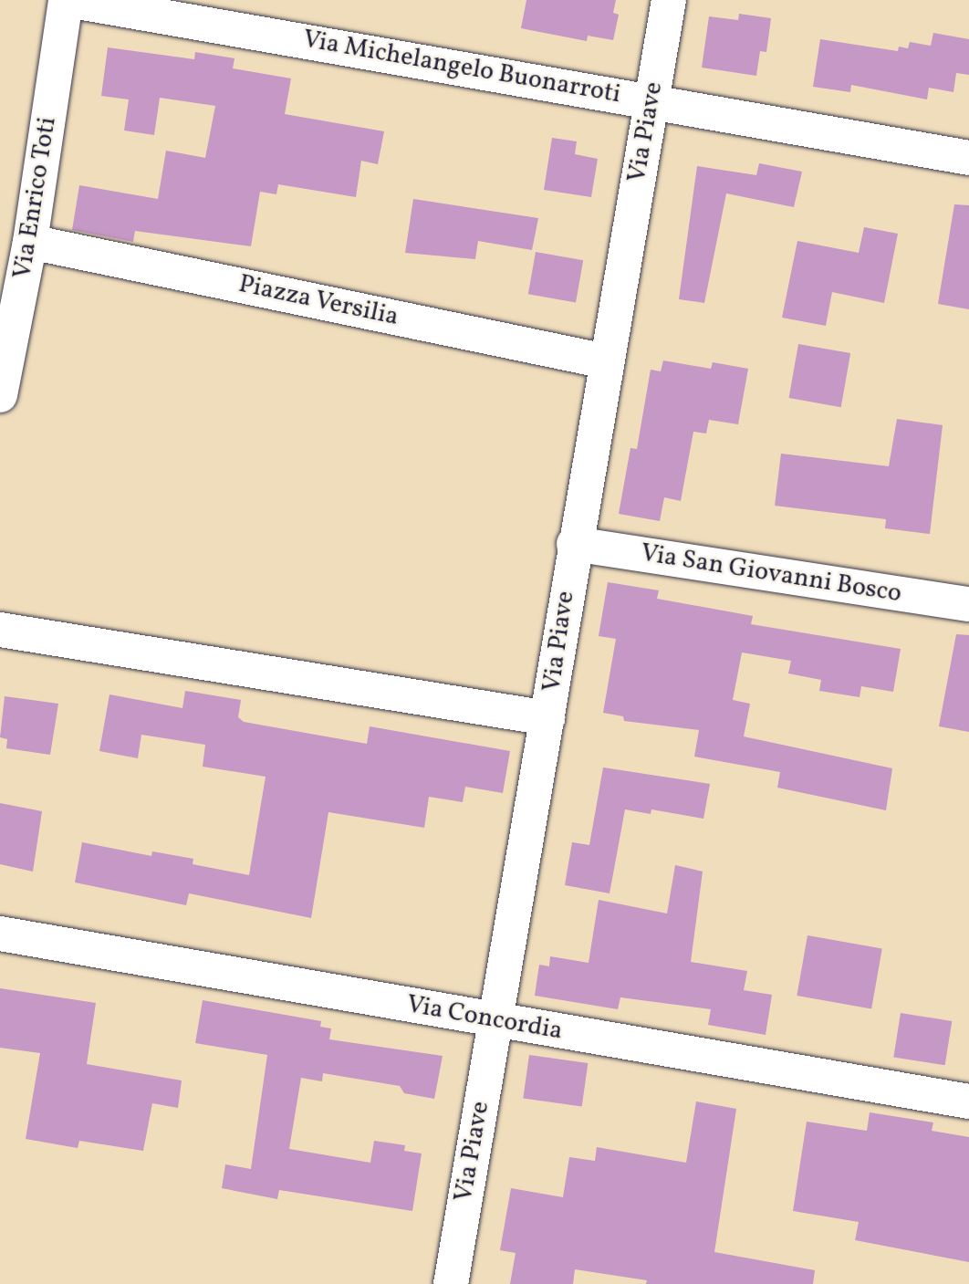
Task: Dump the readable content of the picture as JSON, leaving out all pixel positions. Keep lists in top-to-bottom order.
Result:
{
  "streets": {
    "street": [
      "Via Michelangelo Buonarroti",
      "Via Piave",
      "Via Enrico Toti",
      "Piazza Versilia",
      "Via San Giovanni Bosco",
      "Via Concordia"
    ]
  },
  "crossings": [
    ["Via Michelangelo Buonarroti", "Via Piave"],
    ["Via Michelangelo Buonarroti", "Via Enrico Toti"],
    ["Via Piave", "Piazza Versilia"],
    ["Via Piave", "Via San Giovanni Bosco"],
    ["Via Piave", "Via Concordia"],
    ["Via Enrico Toti", "Piazza Versilia"]
  ]
}
